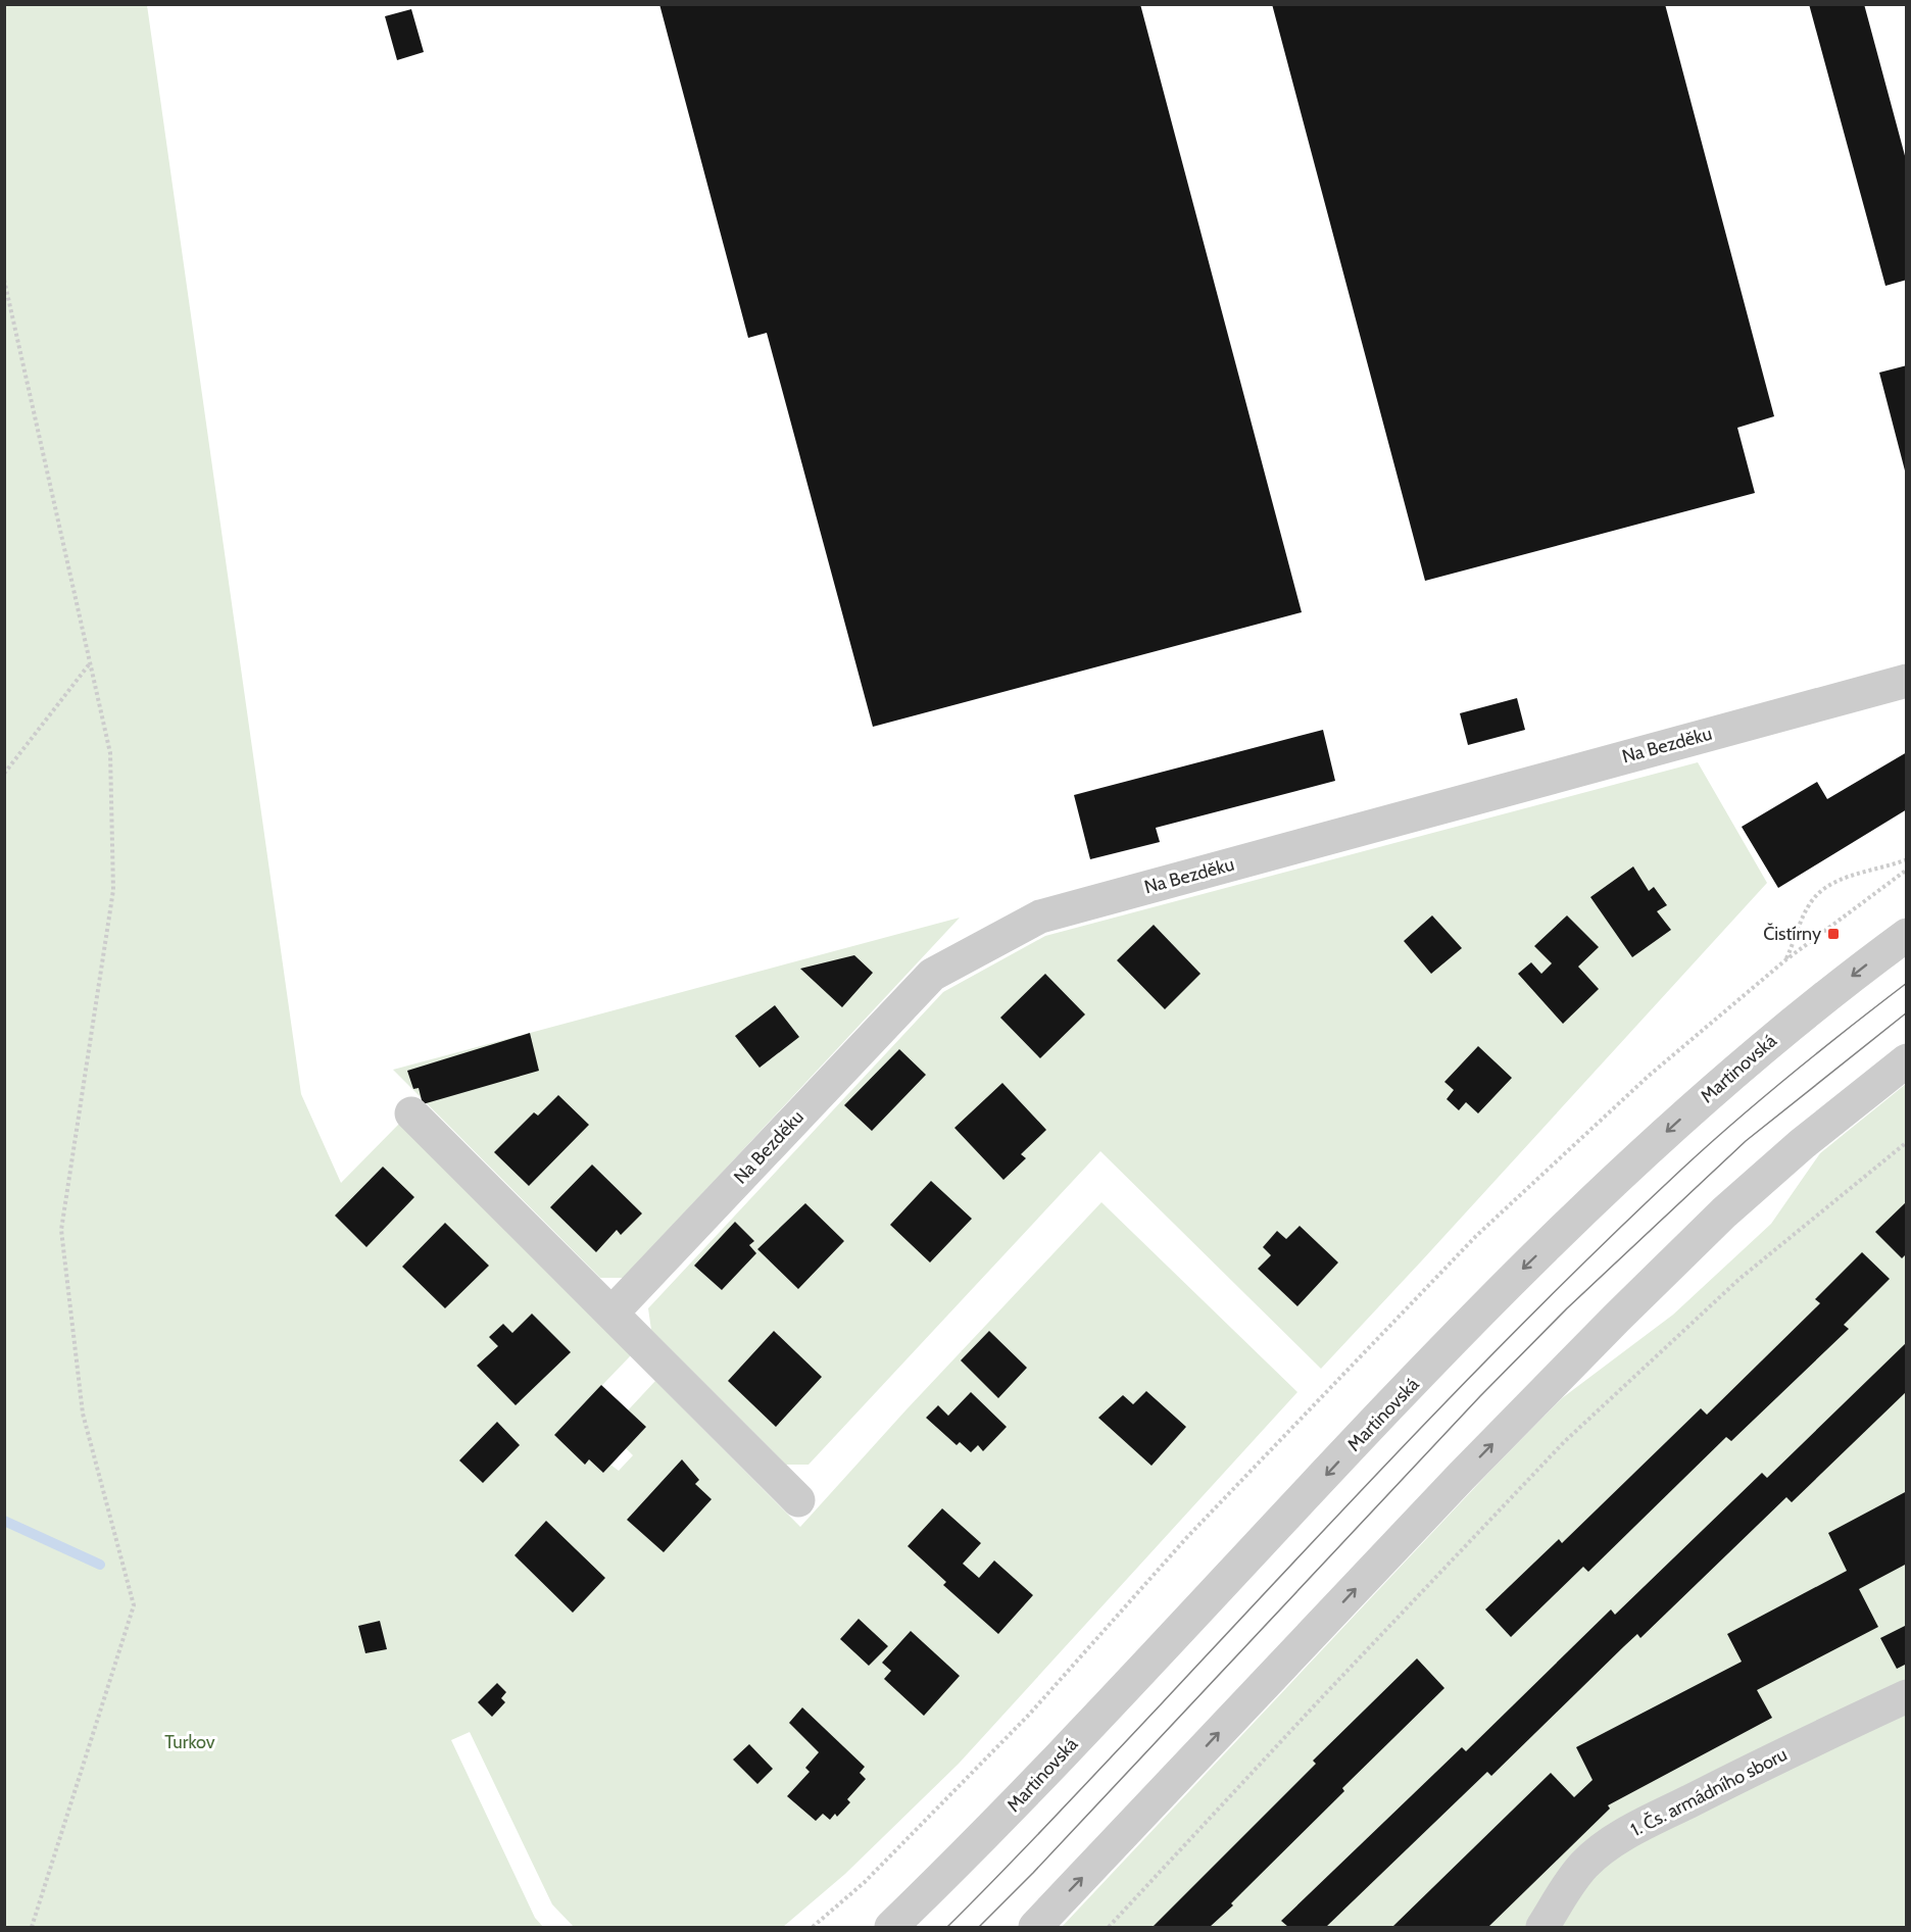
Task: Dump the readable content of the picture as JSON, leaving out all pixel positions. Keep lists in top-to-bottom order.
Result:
{
  "streets": {
    "street": ["Na Bezděku", "Martinovská", "1. Čs. armádního sboru"]
  },
  "parks": ["Turkov"],
  "places": {
    "transit": ["Čistírny"]
  }
}
